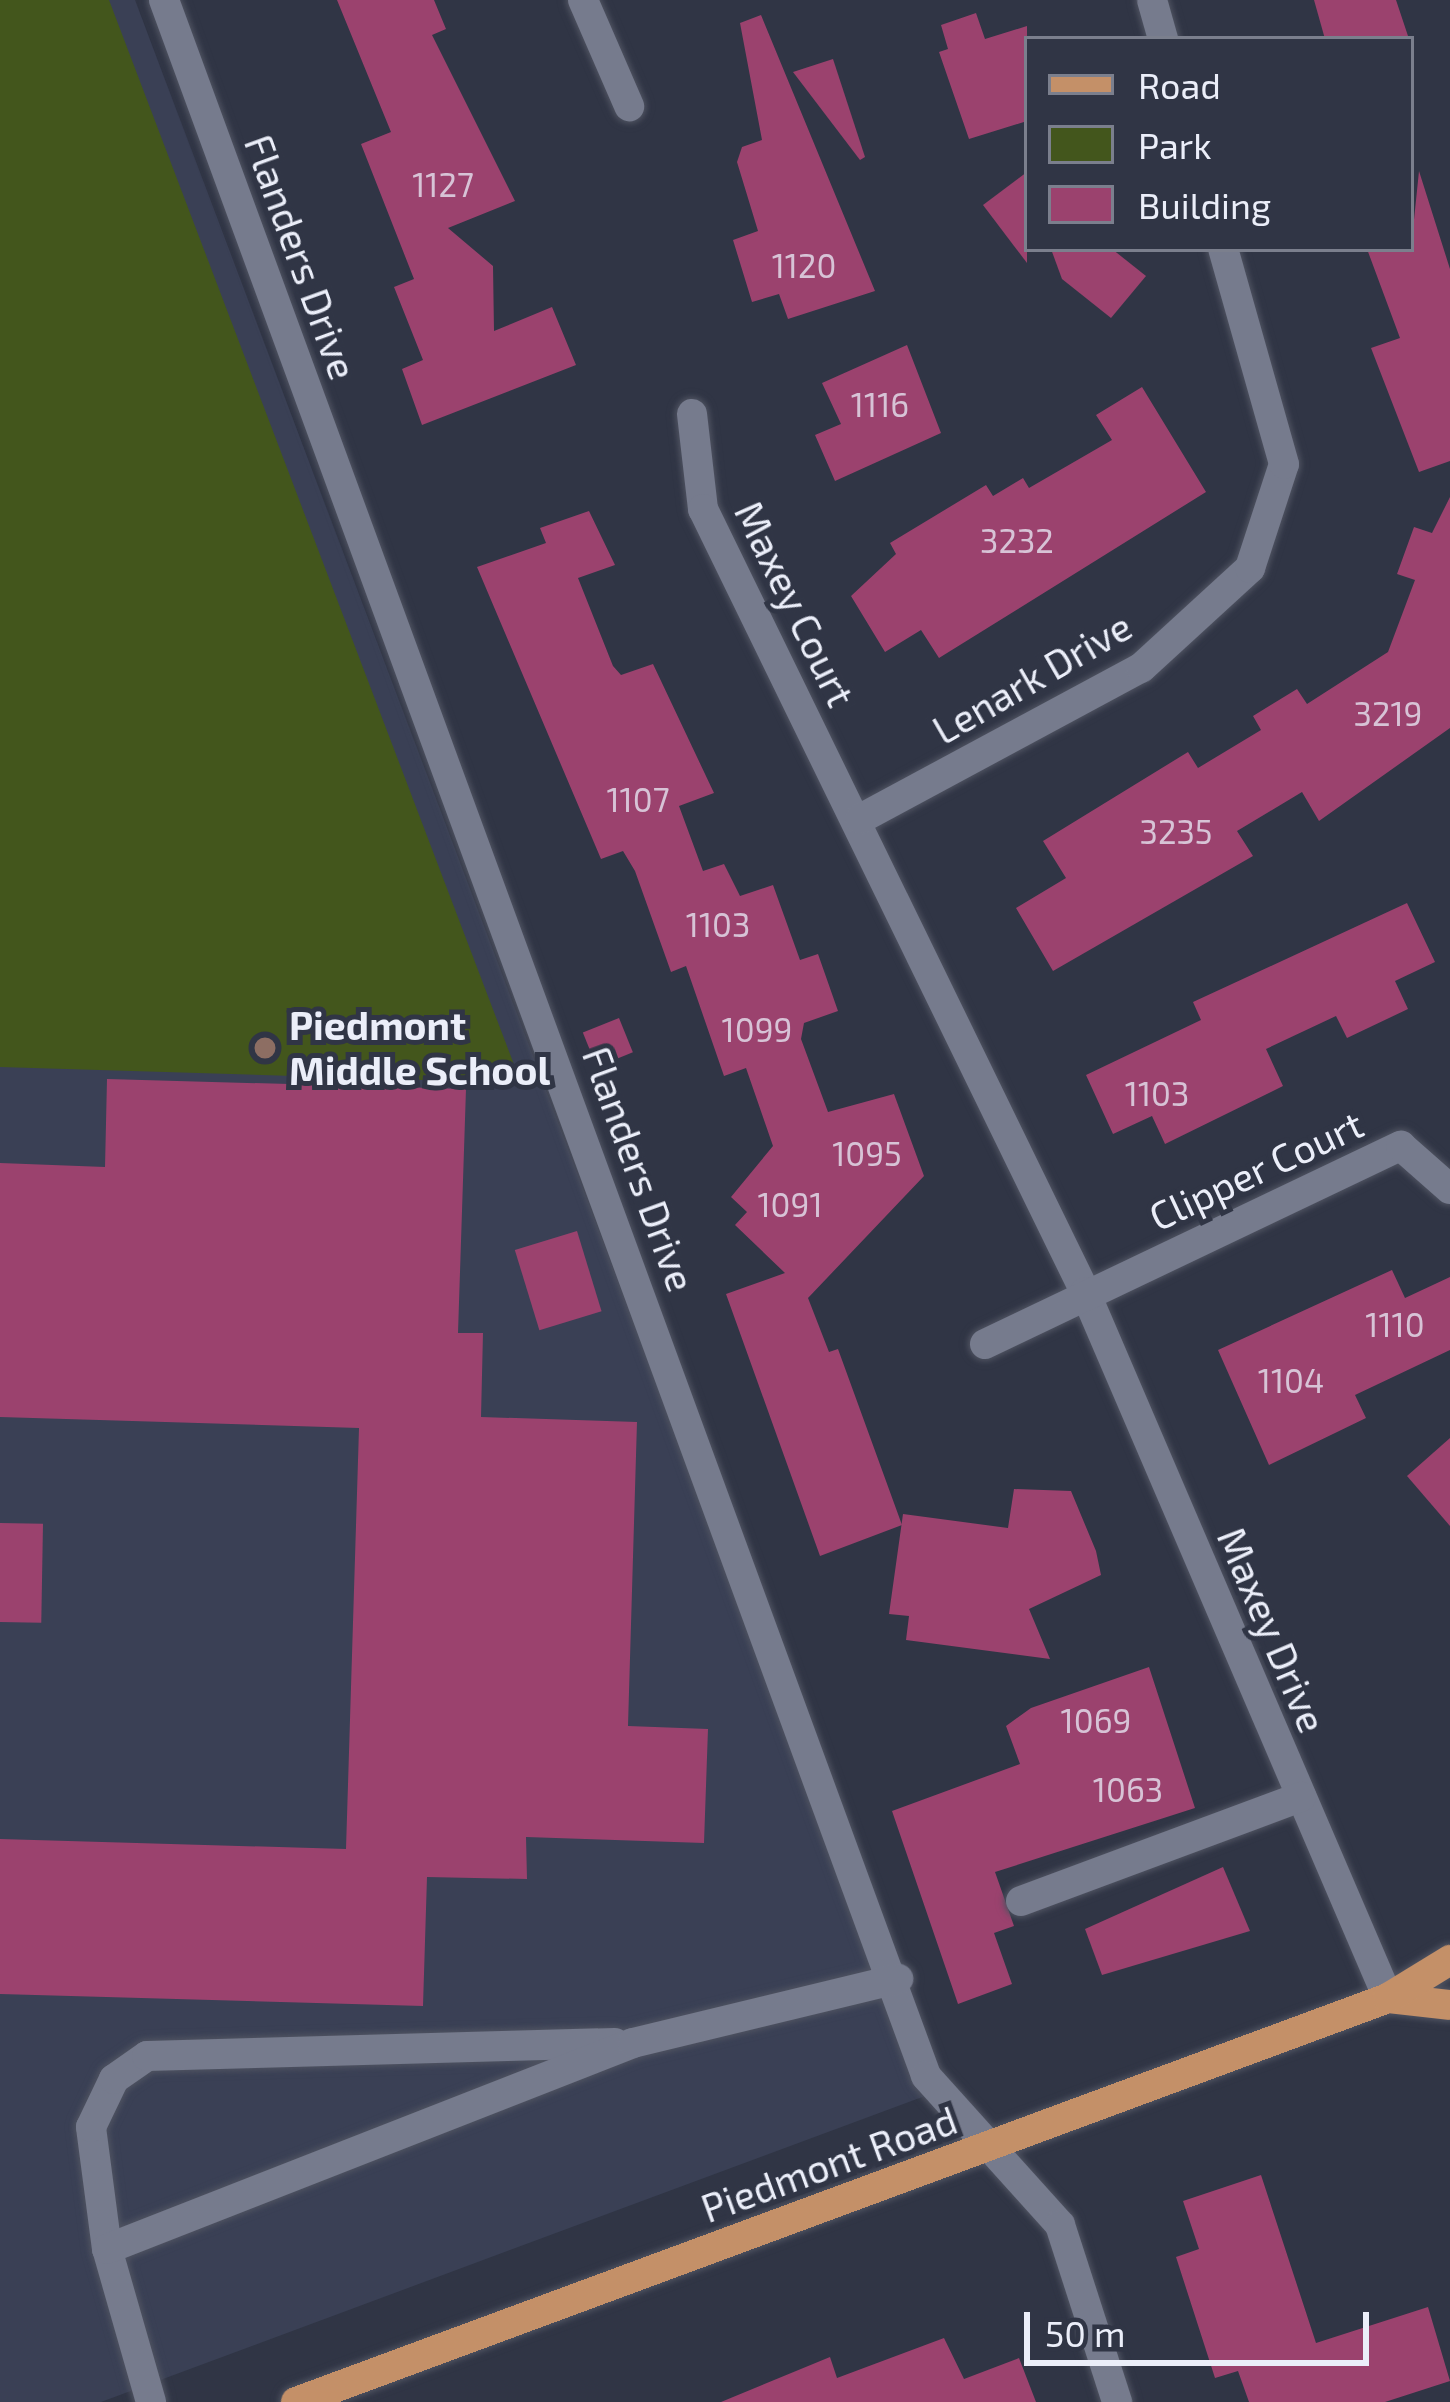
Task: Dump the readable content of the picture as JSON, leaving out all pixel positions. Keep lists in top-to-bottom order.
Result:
{
  "streets": {
    "main road": ["Piedmont Road"],
    "street": [
      "Flanders Drive",
      "Maxey Court",
      "Lenark Drive",
      "Clipper Court",
      "Maxey Drive"
    ]
  },
  "crossings": [
    ["Flanders Drive", "Piedmont Road"],
    ["Maxey Court", "Lenark Drive"],
    ["Maxey Court", "Maxey Drive"],
    ["Lenark Drive", "Maxey Drive"],
    ["Clipper Court", "Maxey Drive"],
    ["Maxey Drive", "Piedmont Road"]
  ],
  "places": ["Piedmont Middle School"],
  "house_numbers": [
    "1127",
    "1120",
    "1116",
    "3232",
    "3219",
    "1107",
    "3235",
    "1103",
    "1099",
    "1103",
    "1095",
    "1091",
    "1110",
    "1104",
    "1069",
    "1063"
  ],
  "legend": ["Road", "Park", "Building"],
  "scale_bar": "50 m"
}
